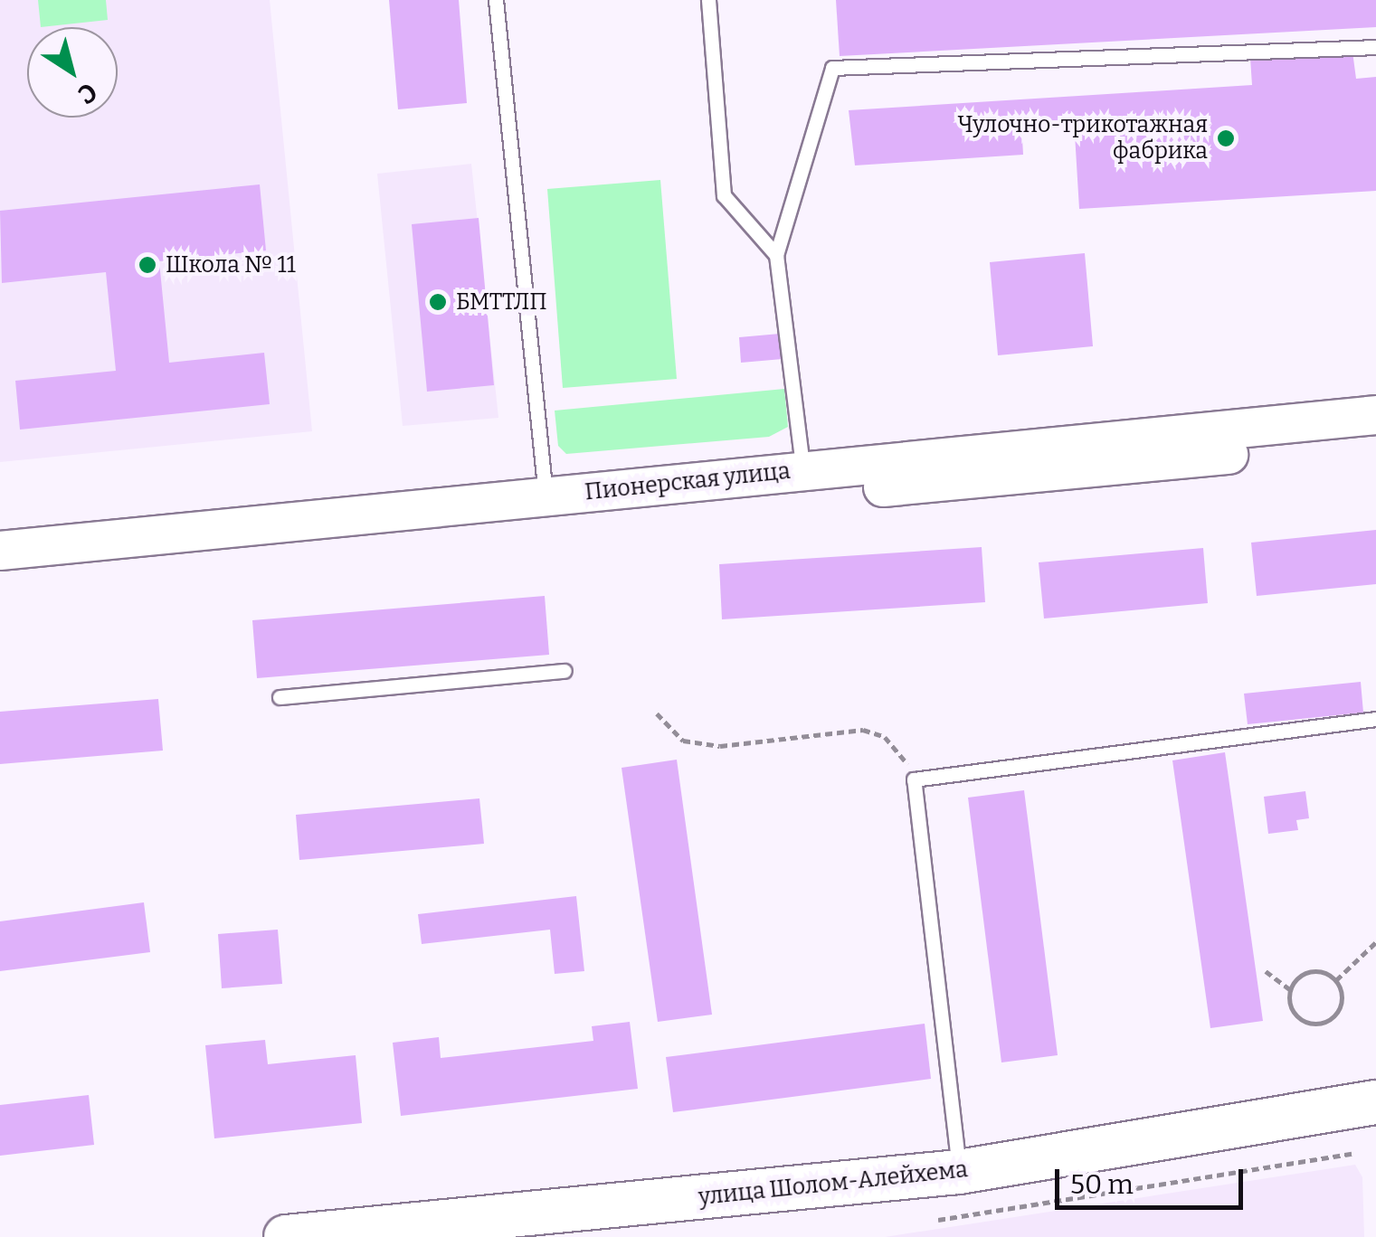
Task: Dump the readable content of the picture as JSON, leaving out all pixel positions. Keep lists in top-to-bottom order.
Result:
{
  "streets": {
    "main road": ["Пионерская улица", "улица Шолом-Алейхема"]
  },
  "places": ["Чулочно-трикотажная фабрика", "Школа № 11", "БМТТЛП"],
  "scale_bar": "50 m",
  "north": "bottom right"
}
